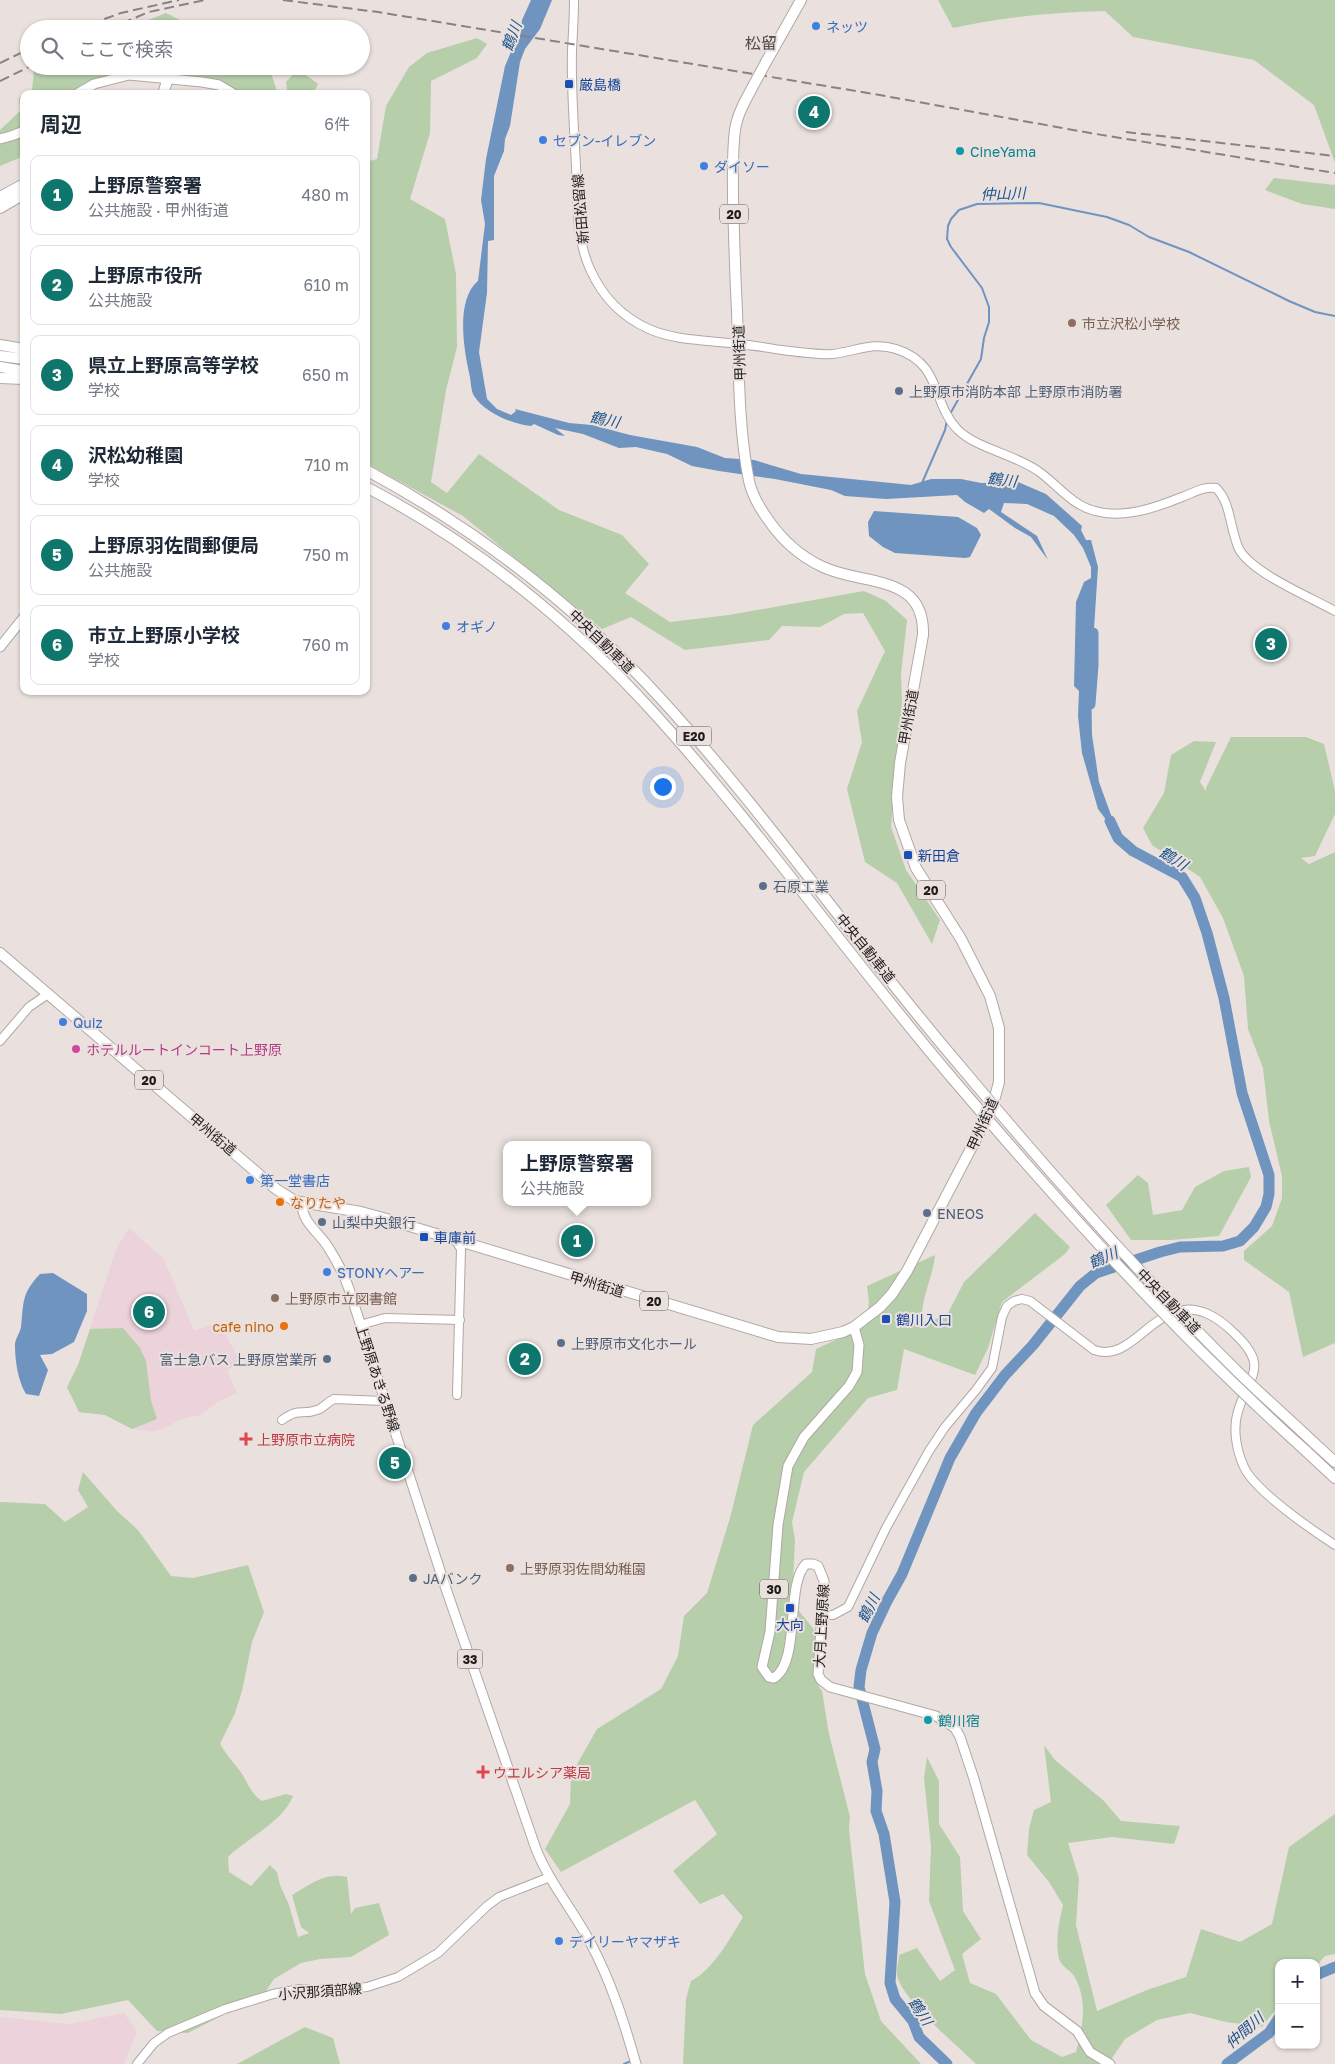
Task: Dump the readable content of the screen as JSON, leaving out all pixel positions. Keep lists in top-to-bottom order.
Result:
{
  "streets": {
    "highway": [
      "20",
      "甲州街道",
      "中央自動車道",
      "E20"
    ],
    "main road": [
      "上野原あきる野線",
      "30",
      "大月上野原線",
      "33"
    ],
    "street": ["新田松留線", "小沢那須部線"]
  },
  "crossings": [
    ["新田松留線", "甲州街道"],
    ["甲州街道", "上野原あきる野線"],
    ["甲州街道", "大月上野原線"],
    ["上野原あきる野線", "小沢那須部線"]
  ],
  "districts": ["松留"],
  "water": ["鶴川", "仲山川", "仲間川"],
  "places": {
    "other": [
      "ネッツ",
      "セブン-イレブン",
      "CineYama",
      "ダイソー",
      "市立沢松小学校",
      "上野原市消防本部 上野原市消防署",
      "オギノ",
      "石原工業",
      "Quiz",
      "ホテルルートインコート上野原",
      "第一堂書店",
      "なりたや",
      "ENEOS",
      "山梨中央銀行",
      "STONYヘアー",
      "上野原市立図書館",
      "cafe nino",
      "上野原市文化ホール",
      "富士急バス 上野原営業所",
      "上野原羽佐間幼稚園",
      "JAバンク",
      "鶴川宿",
      "デイリーヤマザキ"
    ],
    "transit": [
      "厳島橋",
      "新田倉",
      "車庫前",
      "鶴川入口",
      "大向"
    ],
    "health": ["上野原市立病院", "ウエルシア薬局"]
  },
  "page": {
    "search": "ここで検索",
    "heading": ["周辺", "6件"],
    "pins": [
      "4",
      "3",
      "1",
      "6",
      "2",
      "5"
    ],
    "list": [
      {
        "mark": "1",
        "name": "上野原警察署",
        "note": "公共施設 · 甲州街道",
        "value": "480 m"
      },
      {
        "mark": "2",
        "name": "上野原市役所",
        "note": "公共施設",
        "value": "610 m"
      },
      {
        "mark": "3",
        "name": "県立上野原高等学校",
        "note": "学校",
        "value": "650 m"
      },
      {
        "mark": "4",
        "name": "沢松幼稚園",
        "note": "学校",
        "value": "710 m"
      },
      {
        "mark": "5",
        "name": "上野原羽佐間郵便局",
        "note": "公共施設",
        "value": "750 m"
      },
      {
        "mark": "6",
        "name": "市立上野原小学校",
        "note": "学校",
        "value": "760 m"
      }
    ],
    "popup": ["上野原警察署", "公共施設"],
    "map_buttons": ["+", "−"]
  }
}
